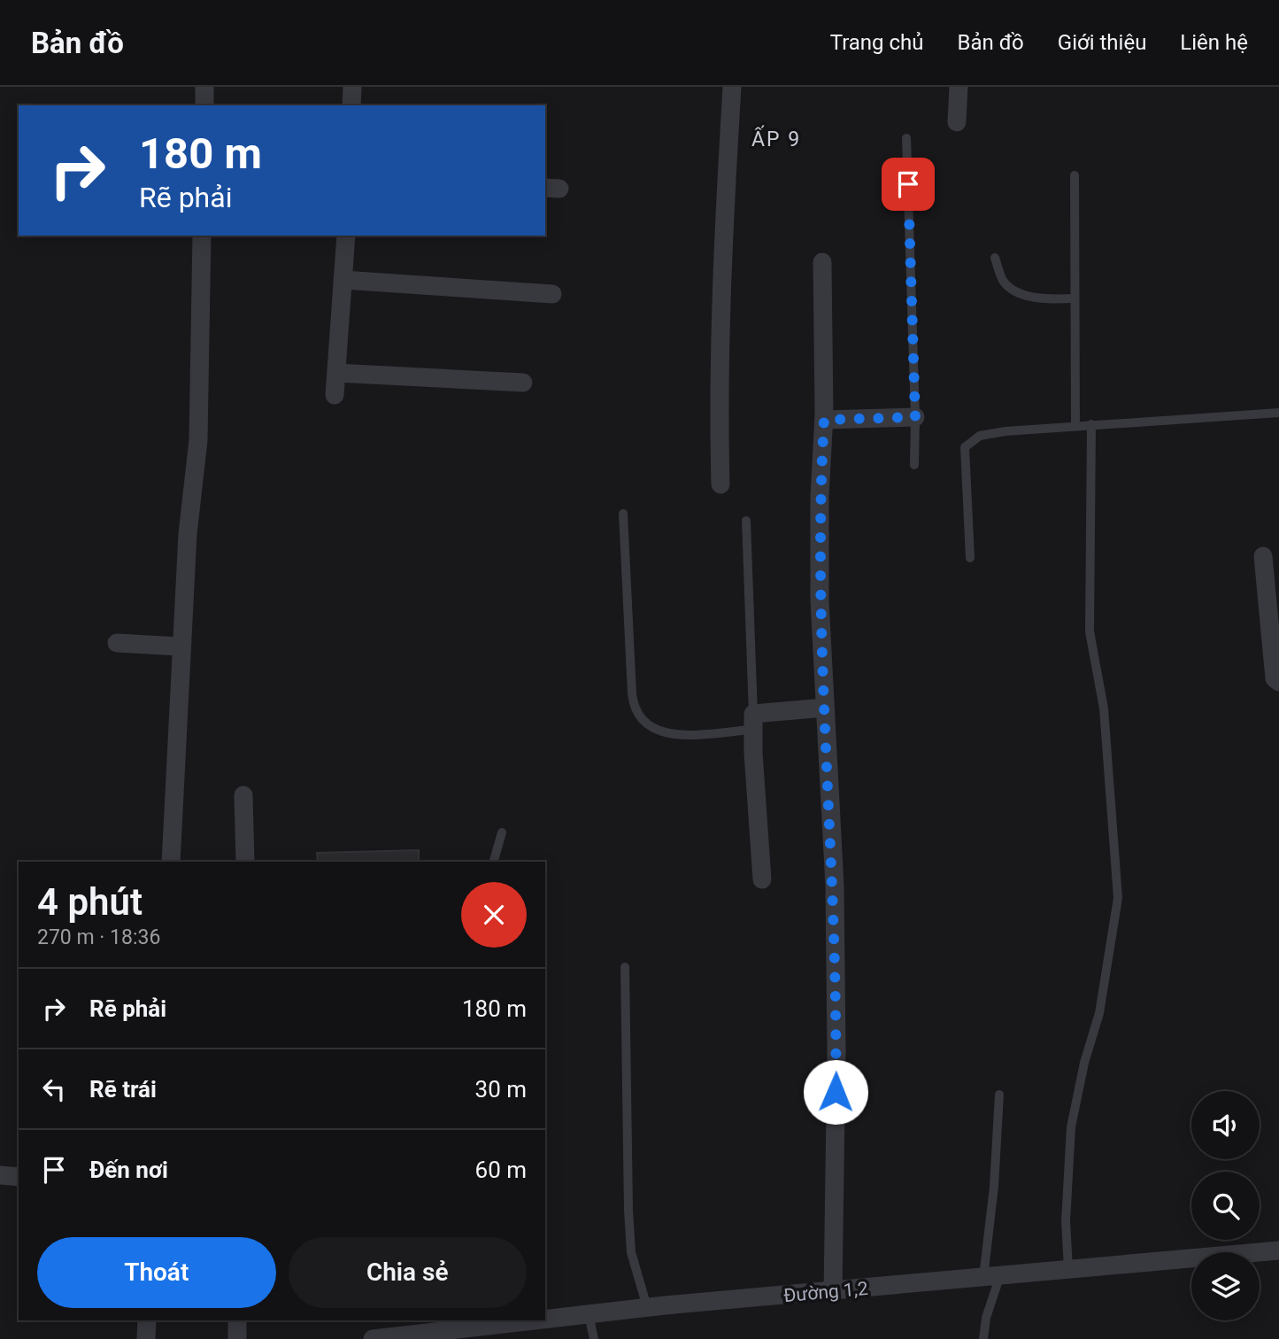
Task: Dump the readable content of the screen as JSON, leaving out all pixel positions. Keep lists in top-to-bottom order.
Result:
{
  "streets": {
    "street": ["Đường 1,2"]
  },
  "districts": ["ẤP 9"],
  "page": {
    "header": "Bản đồ",
    "nav": [
      "Trang chủ",
      "Bản đồ",
      "Giới thiệu",
      "Liên hệ"
    ],
    "turn": ["180 m", "Rẽ phải"],
    "heading": ["4 phút", "270 m · 18:36"],
    "list": [
      {
        "name": "Rẽ phải",
        "value": "180 m"
      },
      {
        "name": "Rẽ trái",
        "value": "30 m"
      },
      {
        "name": "Đến nơi",
        "value": "60 m"
      }
    ],
    "buttons": ["Thoát", "Chia sẻ"]
  }
}
